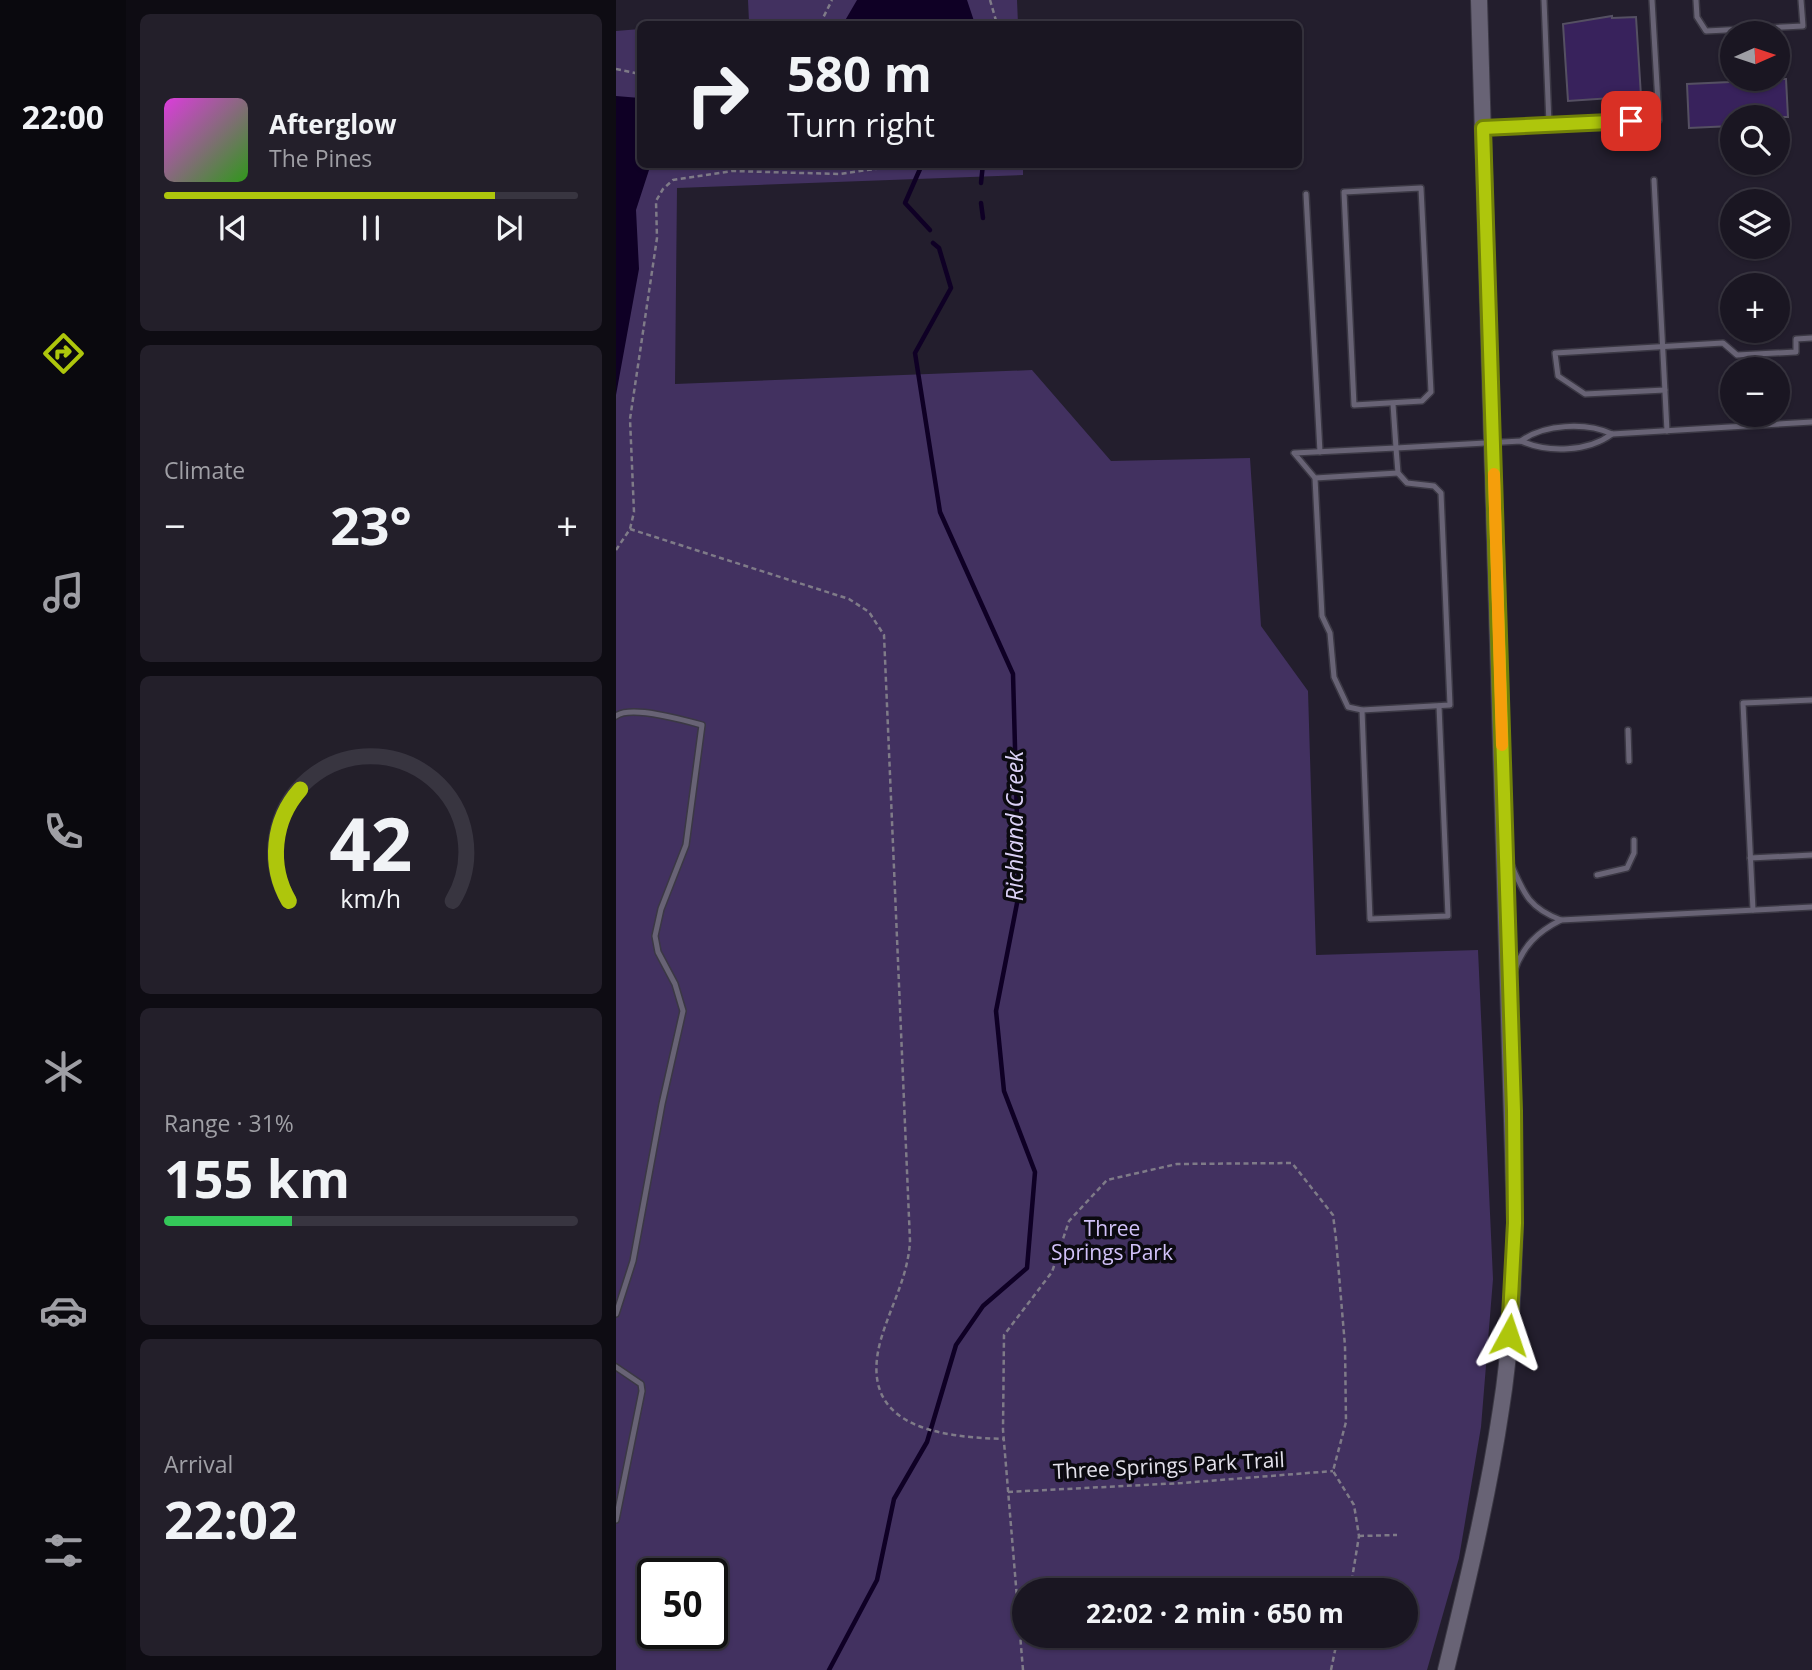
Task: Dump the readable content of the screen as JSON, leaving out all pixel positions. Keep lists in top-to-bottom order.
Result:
{
  "streets": {
    "path": ["Three Springs Park Trail"]
  },
  "water": ["Richland Creek"],
  "parks": ["Three Springs Park"],
  "north": "right",
  "page": {
    "tabs": "22:00",
    "map_buttons": ["+", "−"],
    "turn": ["580 m", "Turn right"],
    "song": ["Afterglow", "The Pines"],
    "tile": [
      "Climate",
      ["Range · 31%", "155 km"],
      ["Arrival", "22:02"]
    ],
    "heat": ["−", "23°", "+"],
    "limit": "50",
    "trip": "22:02 · 2 min · 650 m",
    "gauge": ["42", "km/h"]
  }
}
